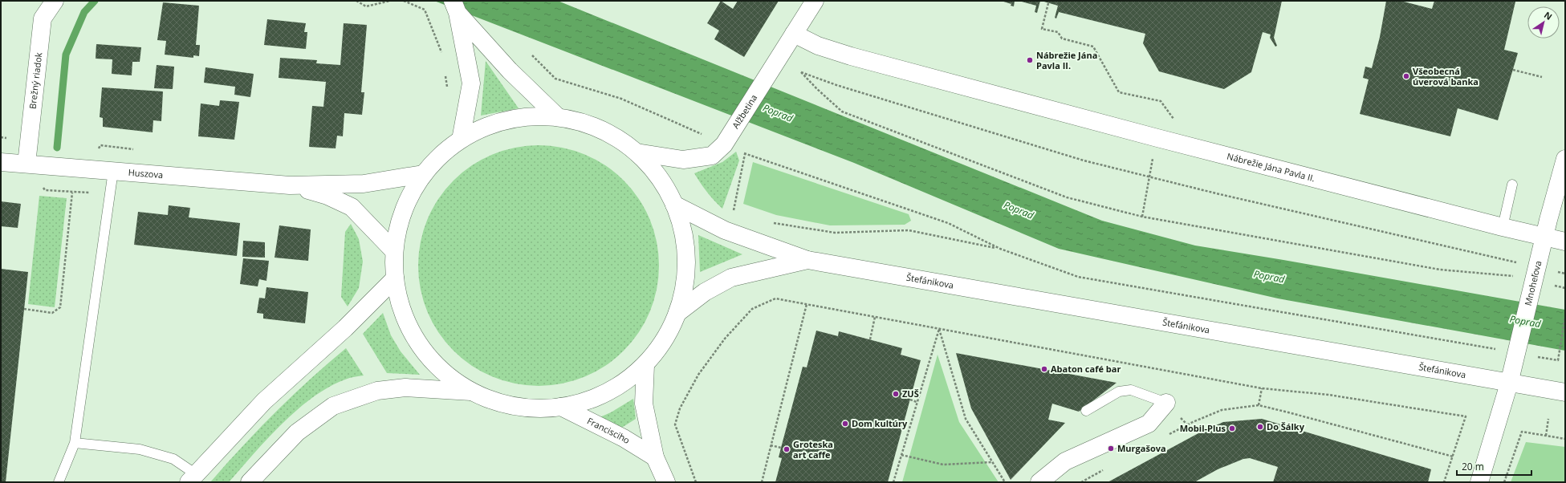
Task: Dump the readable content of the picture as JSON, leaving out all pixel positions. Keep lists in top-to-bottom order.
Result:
{
  "streets": {
    "street": [
      "Brežný riadok",
      "Alžbetina",
      "Nábrežie Jána Pavla II.",
      "Huszova",
      "Štefánikova",
      "Mnoheľova",
      "Francisciho"
    ]
  },
  "crossings": [
    ["Brežný riadok", "Huszova"],
    ["Alžbetina", "Nábrežie Jána Pavla II."],
    ["Nábrežie Jána Pavla II.", "Mnoheľova"],
    ["Štefánikova", "Mnoheľova"]
  ],
  "water": ["Poprad"],
  "places": [
    "Nábrežie Jána Pavla II.",
    "Všeobecná úverová banka",
    "Abaton café bar",
    "ZUŠ",
    "Dom kultúry",
    "Do Šálky",
    "Mobil-Plus",
    "Murgašova",
    "Groteska art caffe"
  ],
  "scale_bar": "20 m",
  "north": "top right"
}
